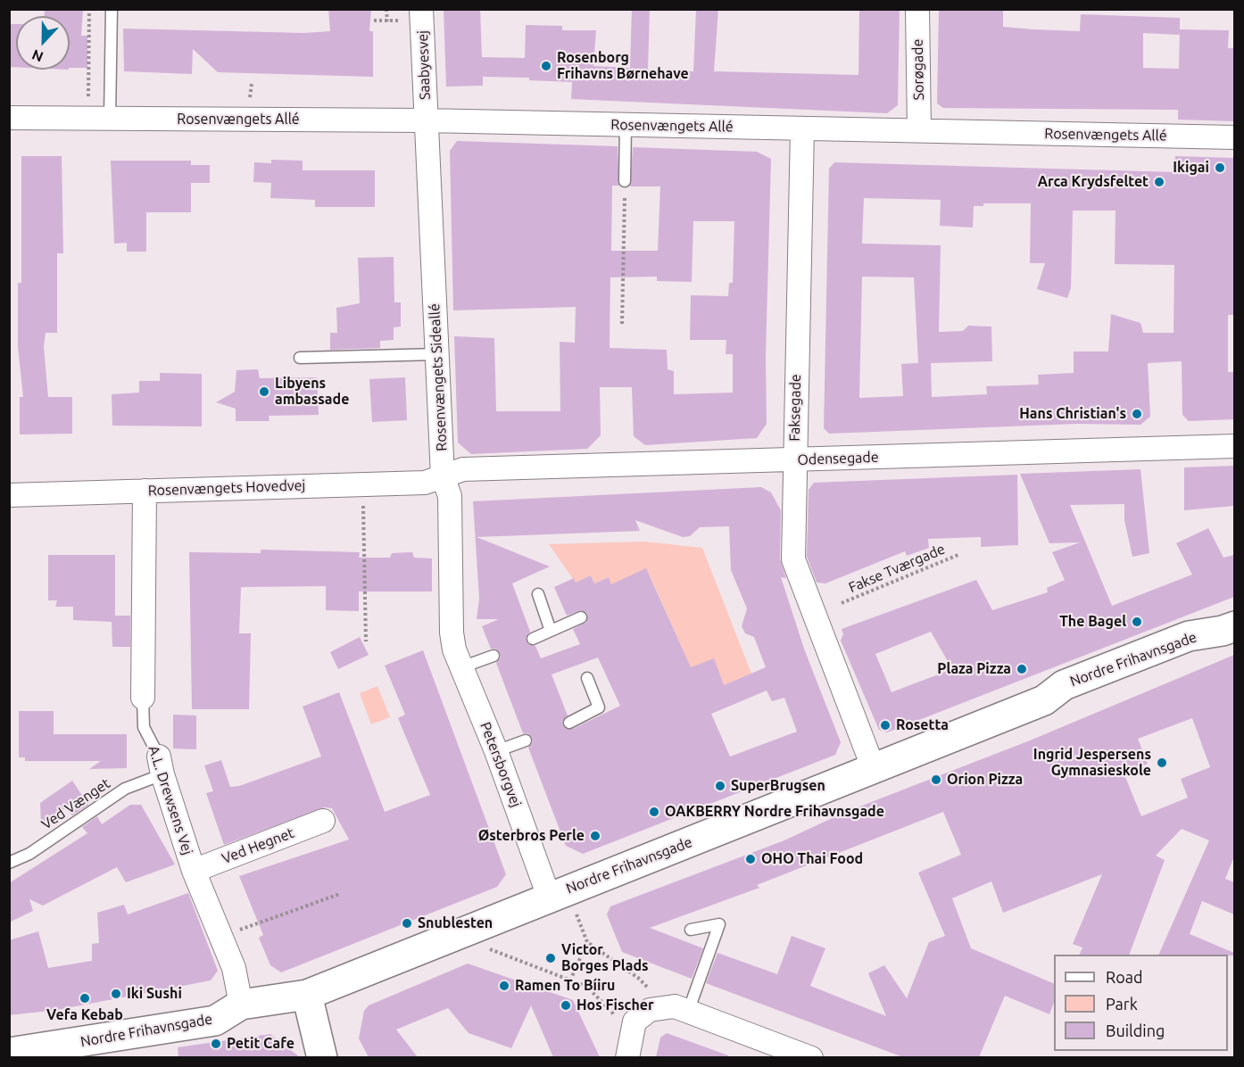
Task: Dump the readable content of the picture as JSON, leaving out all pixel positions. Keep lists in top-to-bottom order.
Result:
{
  "streets": {
    "street": [
      "Saabyesvej",
      "Sorøgade",
      "Rosenvængets Allé",
      "Rosenvængets Sideallé",
      "Faksegade",
      "Odensegade",
      "Rosenvængets Hovedvej",
      "Nordre Frihavnsgade",
      "Petersborgvej",
      "A.L. Drewsens Vej",
      "Ved Hegnet"
    ],
    "lane": ["Ved Vænget"],
    "path": ["Fakse Tværgade"]
  },
  "crossings": [
    ["Saabyesvej", "Rosenvængets Allé"],
    ["Saabyesvej", "Rosenvængets Sideallé"],
    ["Sorøgade", "Rosenvængets Allé"],
    ["Rosenvængets Allé", "Rosenvængets Sideallé"],
    ["Rosenvængets Allé", "Faksegade"],
    ["Rosenvængets Sideallé", "Odensegade"],
    ["Rosenvængets Sideallé", "Rosenvængets Hovedvej"],
    ["Rosenvængets Sideallé", "Petersborgvej"],
    ["Faksegade", "Odensegade"],
    ["Faksegade", "Nordre Frihavnsgade"],
    ["Odensegade", "Rosenvængets Hovedvej"],
    ["Rosenvængets Hovedvej", "A.L. Drewsens Vej"],
    ["Nordre Frihavnsgade", "Petersborgvej"],
    ["Nordre Frihavnsgade", "A.L. Drewsens Vej"],
    ["A.L. Drewsens Vej", "Ved Vænget"],
    ["A.L. Drewsens Vej", "Ved Hegnet"]
  ],
  "places": [
    "Rosenborg Frihavns Børnehave",
    "Ikigai",
    "Arca Krydsfeltet",
    "Libyens ambassade",
    "Hans Christian's",
    "The Bagel",
    "Plaza Pizza",
    "Rosetta",
    "Ingrid Jespersens Gymnasieskole",
    "Orion Pizza",
    "SuperBrugsen",
    "OAKBERRY Nordre Frihavnsgade",
    "Østerbros Perle",
    "OHO Thai Food",
    "Snublesten",
    "Victor Borges Plads",
    "Ramen To Bíiru",
    "Iki Sushi",
    "Vefa Kebab",
    "Hos Fischer",
    "Petit Cafe"
  ],
  "legend": ["Road", "Park", "Building"],
  "north": "bottom"
}
